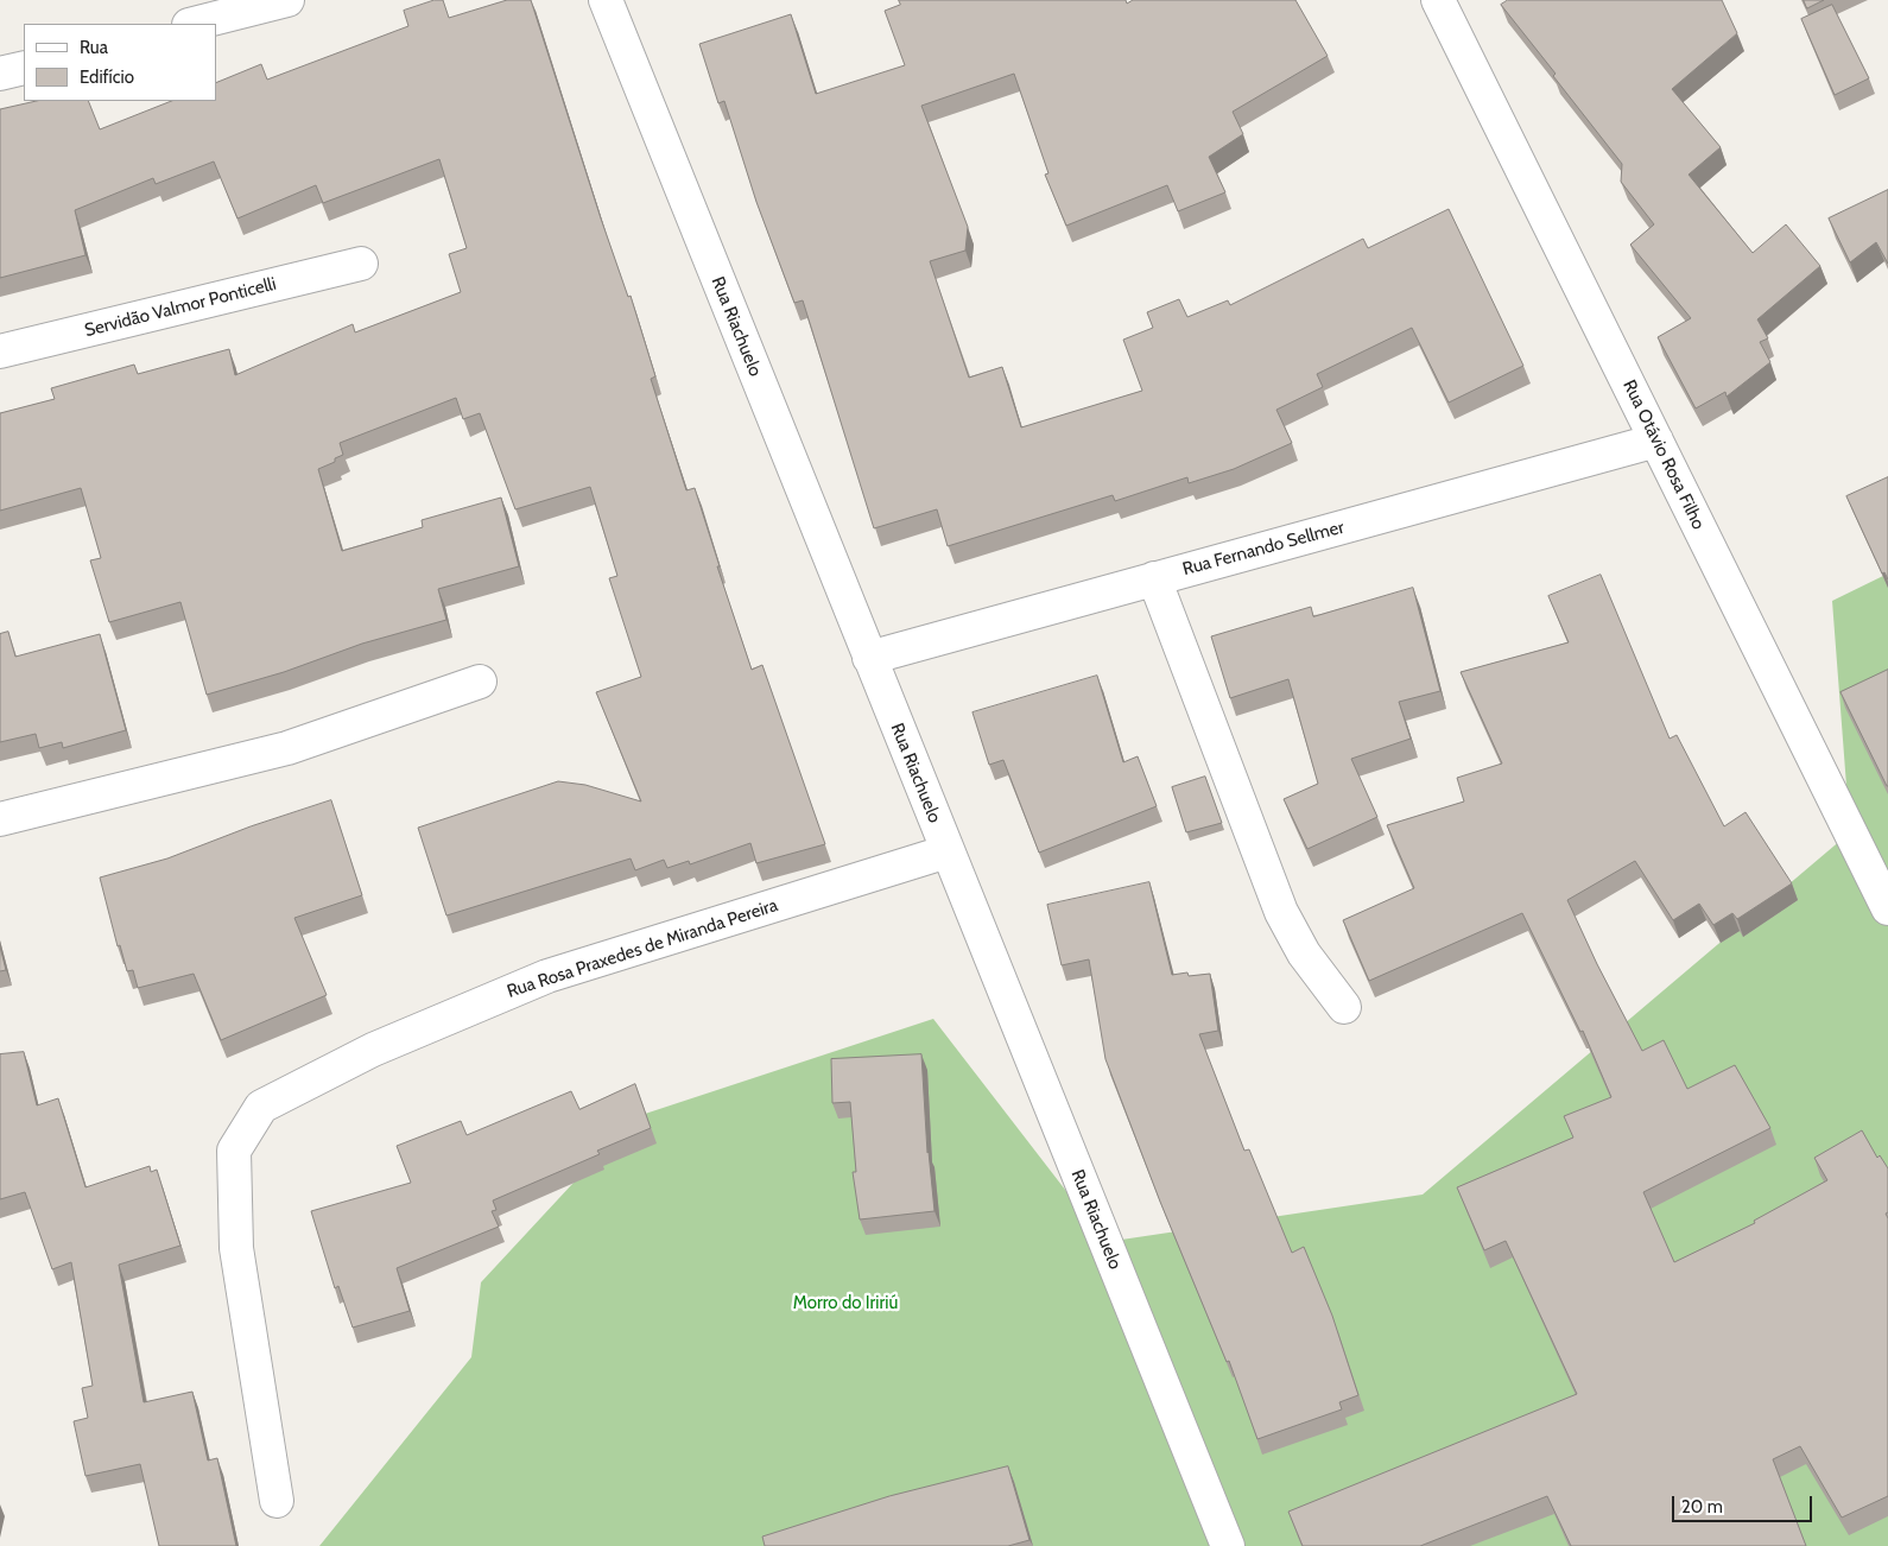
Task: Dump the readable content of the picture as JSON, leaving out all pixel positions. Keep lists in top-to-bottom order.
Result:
{
  "streets": {
    "street": [
      "Servidão Valmor Ponticelli",
      "Rua Riachuelo",
      "Rua Otávio Rosa Filho",
      "Rua Fernando Sellmer",
      "Rua Rosa Praxedes de Miranda Pereira"
    ]
  },
  "crossings": [
    ["Rua Riachuelo", "Rua Fernando Sellmer"],
    ["Rua Riachuelo", "Rua Rosa Praxedes de Miranda Pereira"],
    ["Rua Otávio Rosa Filho", "Rua Fernando Sellmer"]
  ],
  "parks": ["Morro do Iririú"],
  "legend": ["Rua", "Edifício"],
  "scale_bar": "20 m"
}
